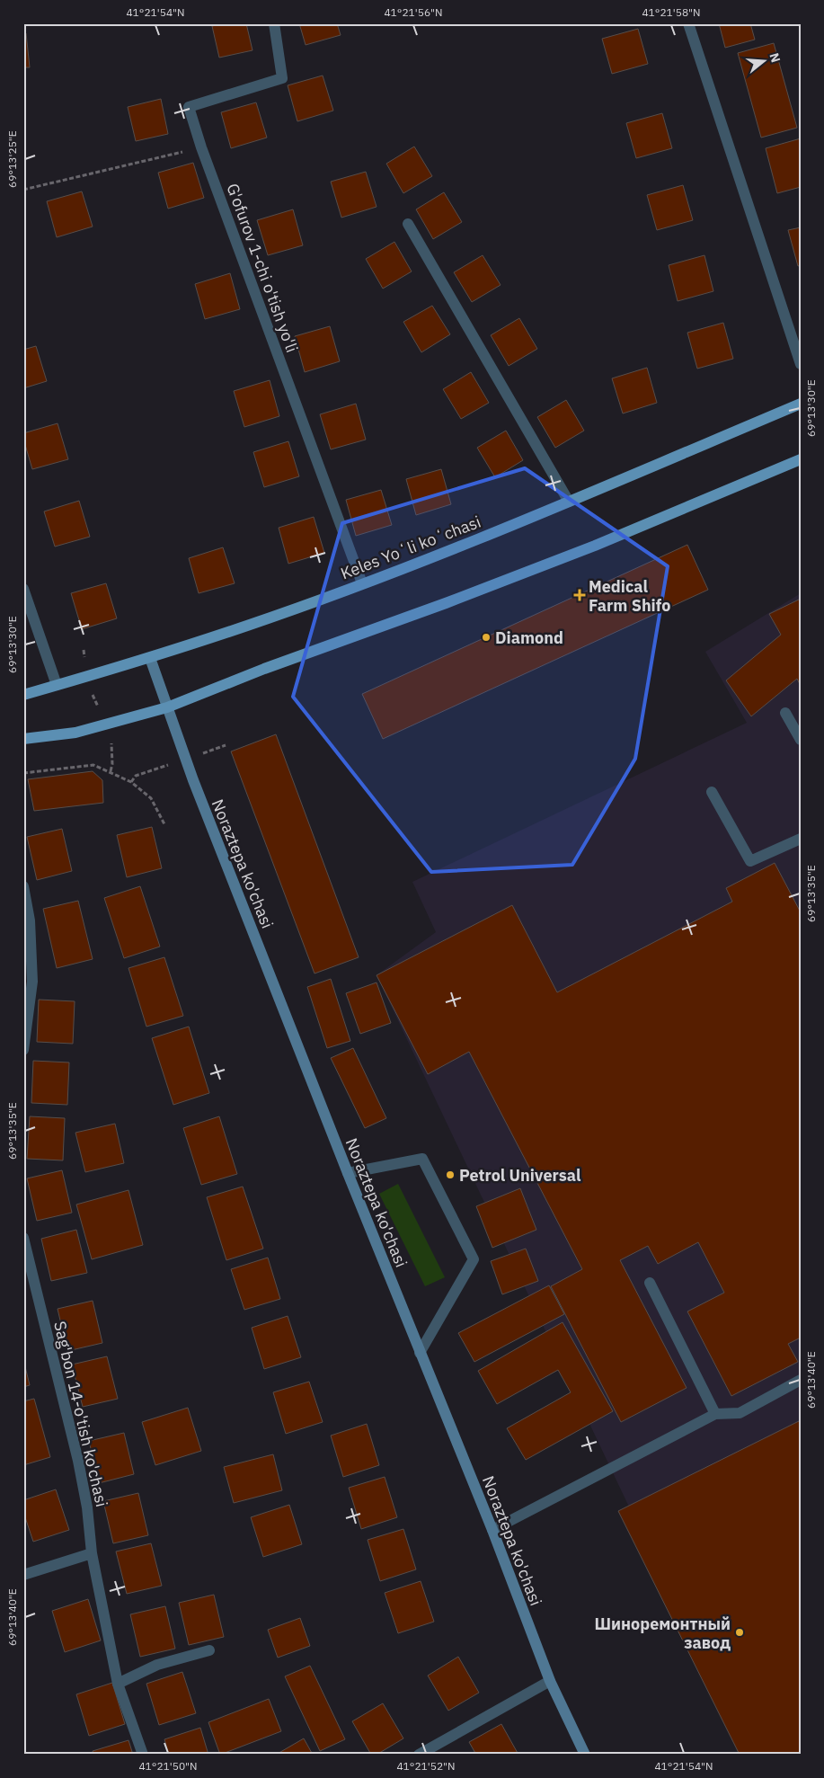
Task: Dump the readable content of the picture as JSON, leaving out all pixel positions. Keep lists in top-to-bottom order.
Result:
{
  "streets": {
    "main road": ["Keles Yoʻli koʻchasi", "Noraztepa ko'chasi"],
    "street": ["G'ofurov 1-chi o'tish yo'li", "Sag'bon 14-o'tish ko'chasi"]
  },
  "crossings": [
    ["G'ofurov 1-chi o'tish yo'li", "Keles Yoʻli koʻchasi"],
    ["Keles Yoʻli koʻchasi", "Noraztepa ko'chasi"]
  ],
  "places": {
    "health": ["Medical Farm Shifo"],
    "other": ["Diamond", "Petrol Universal", "Шиноремонтный завод"]
  },
  "north": "right",
  "coordinates": [
    "41°21'54\"N",
    "41°21'56\"N",
    "41°21'58\"N",
    "69°13'25\"E",
    "69°13'30\"E",
    "69°13'35\"E",
    "69°13'40\"E",
    "41°21'50\"N",
    "41°21'52\"N"
  ]
}
